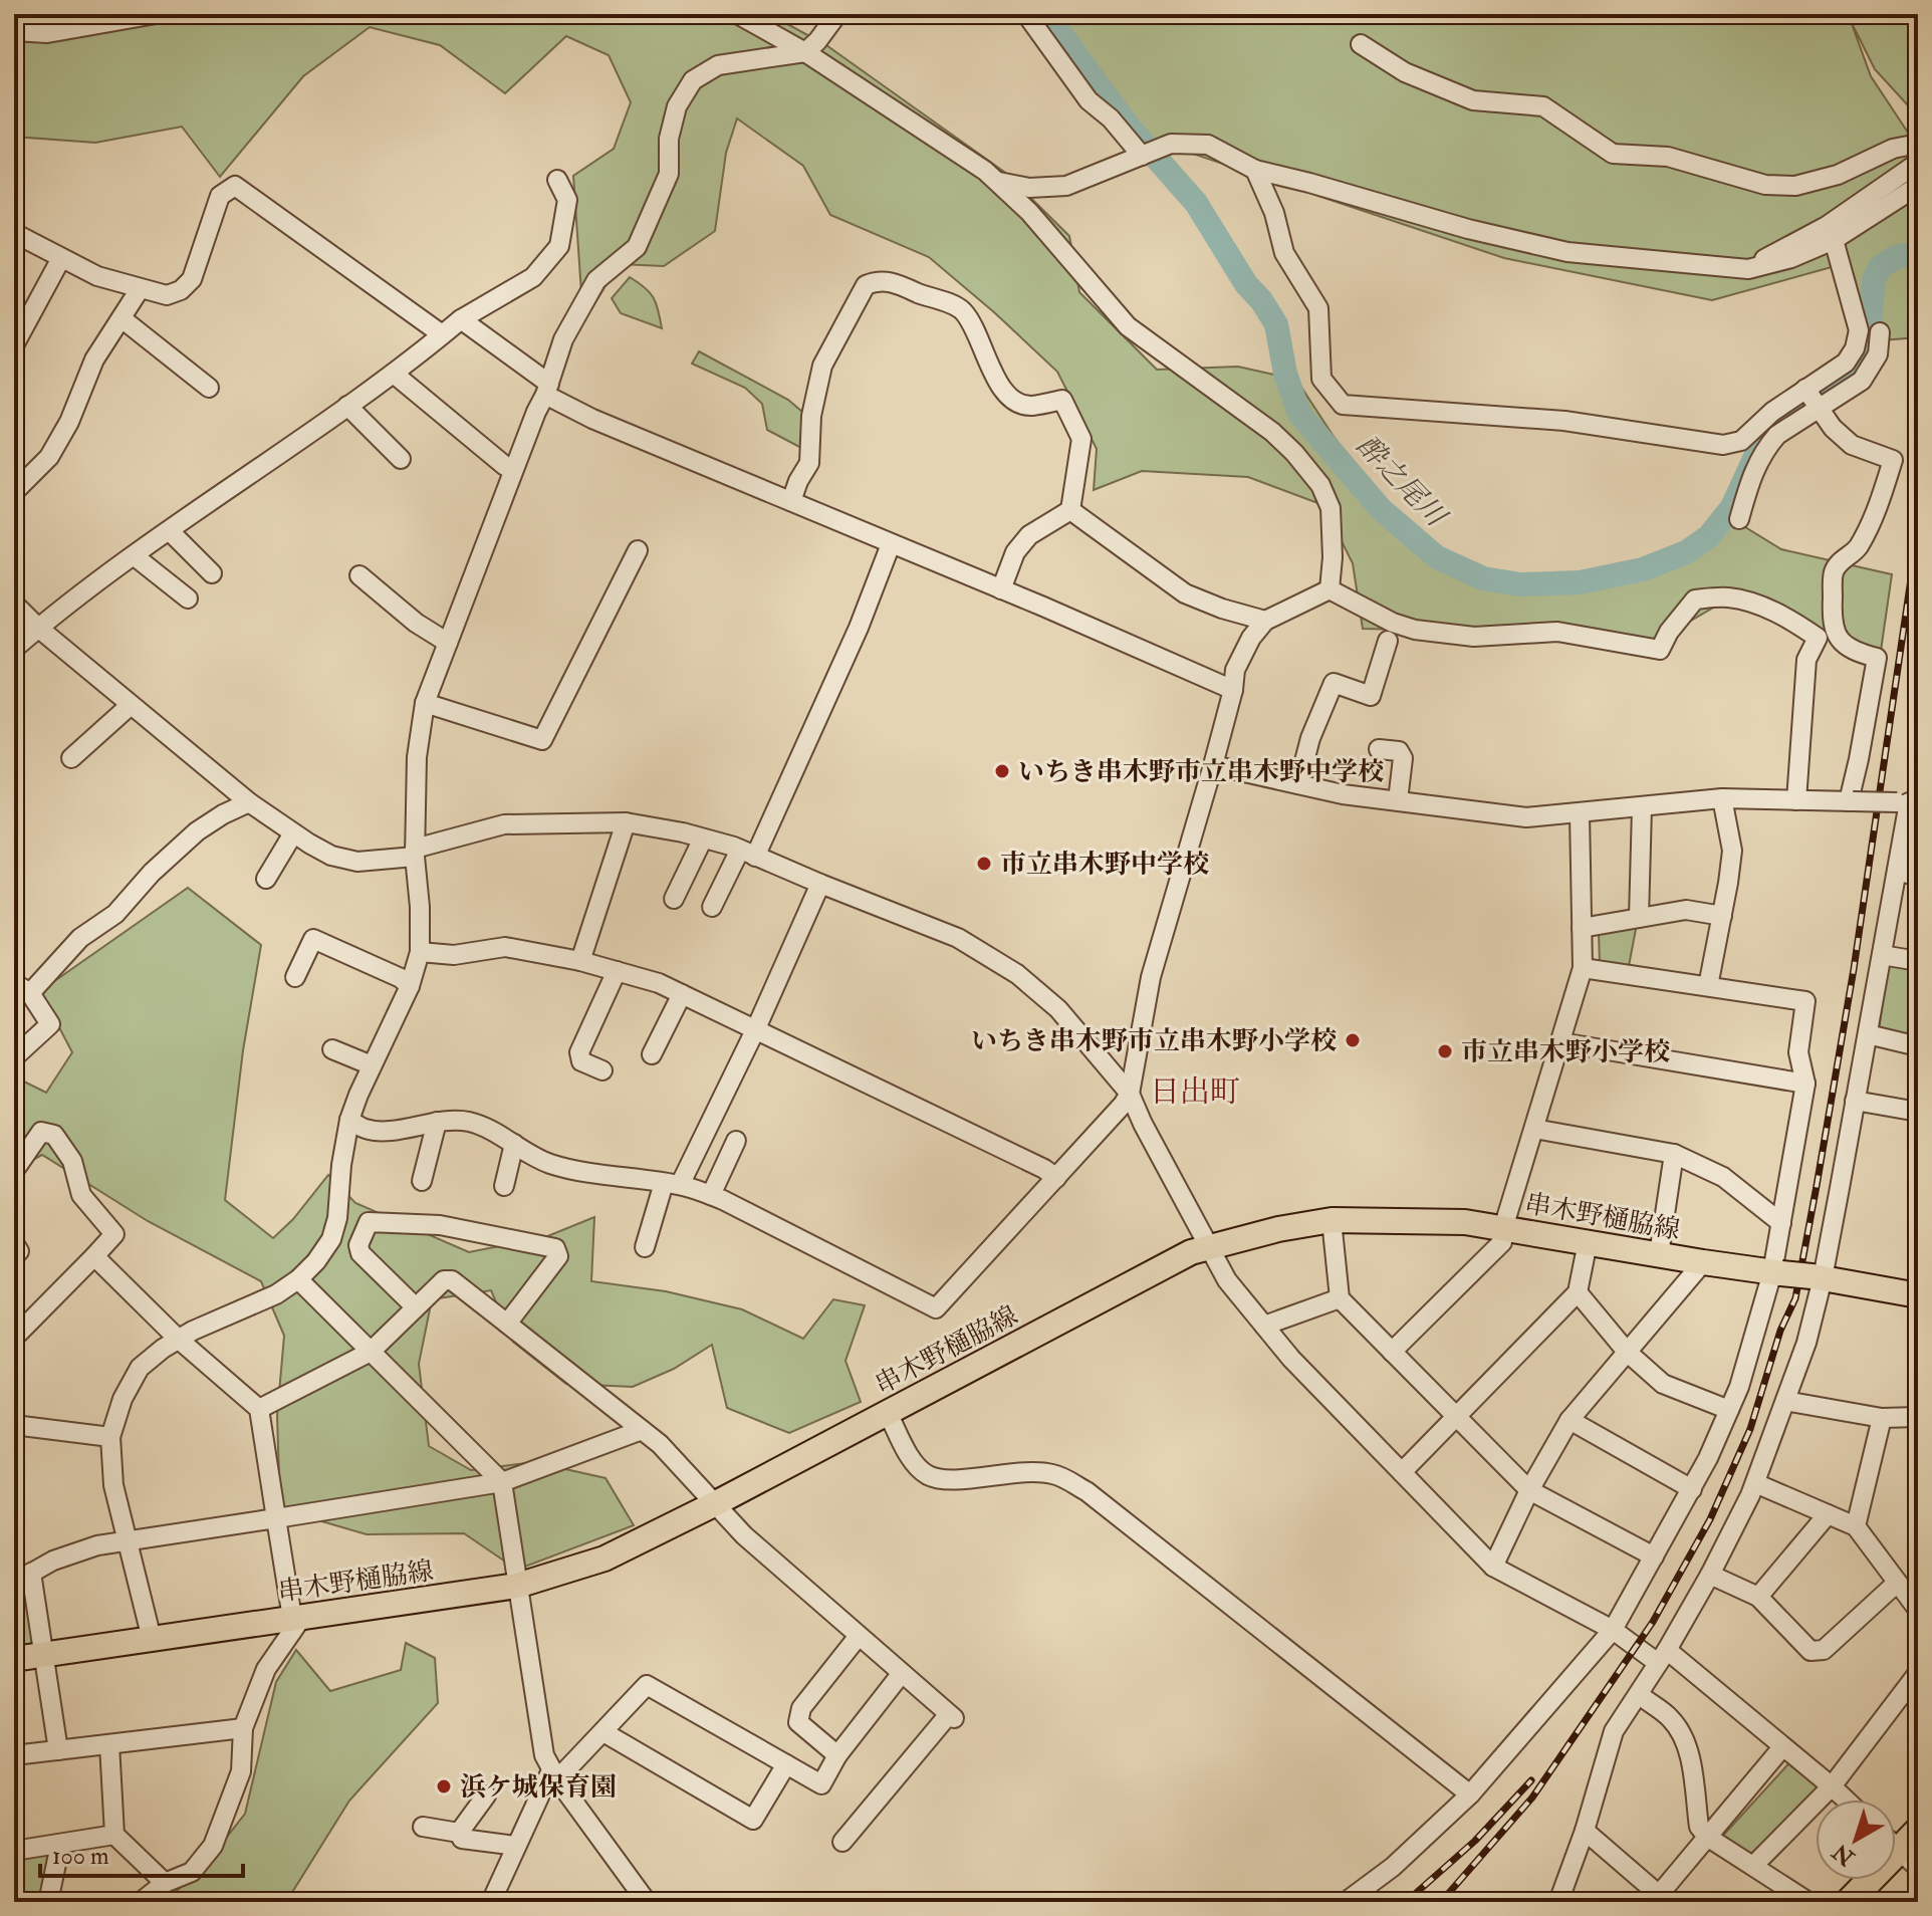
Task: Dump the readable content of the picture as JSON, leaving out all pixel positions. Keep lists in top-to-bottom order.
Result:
{
  "streets": {
    "main road": ["串木野樋脇線"]
  },
  "districts": ["日出町"],
  "water": ["酔之尾川"],
  "places": [
    "いちき串木野市立串木野中学校",
    "市立串木野中学校",
    "いちき串木野市立串木野小学校",
    "市立串木野小学校",
    "浜ケ城保育園"
  ],
  "scale_bar": "100 m",
  "north": "bottom left"
}
